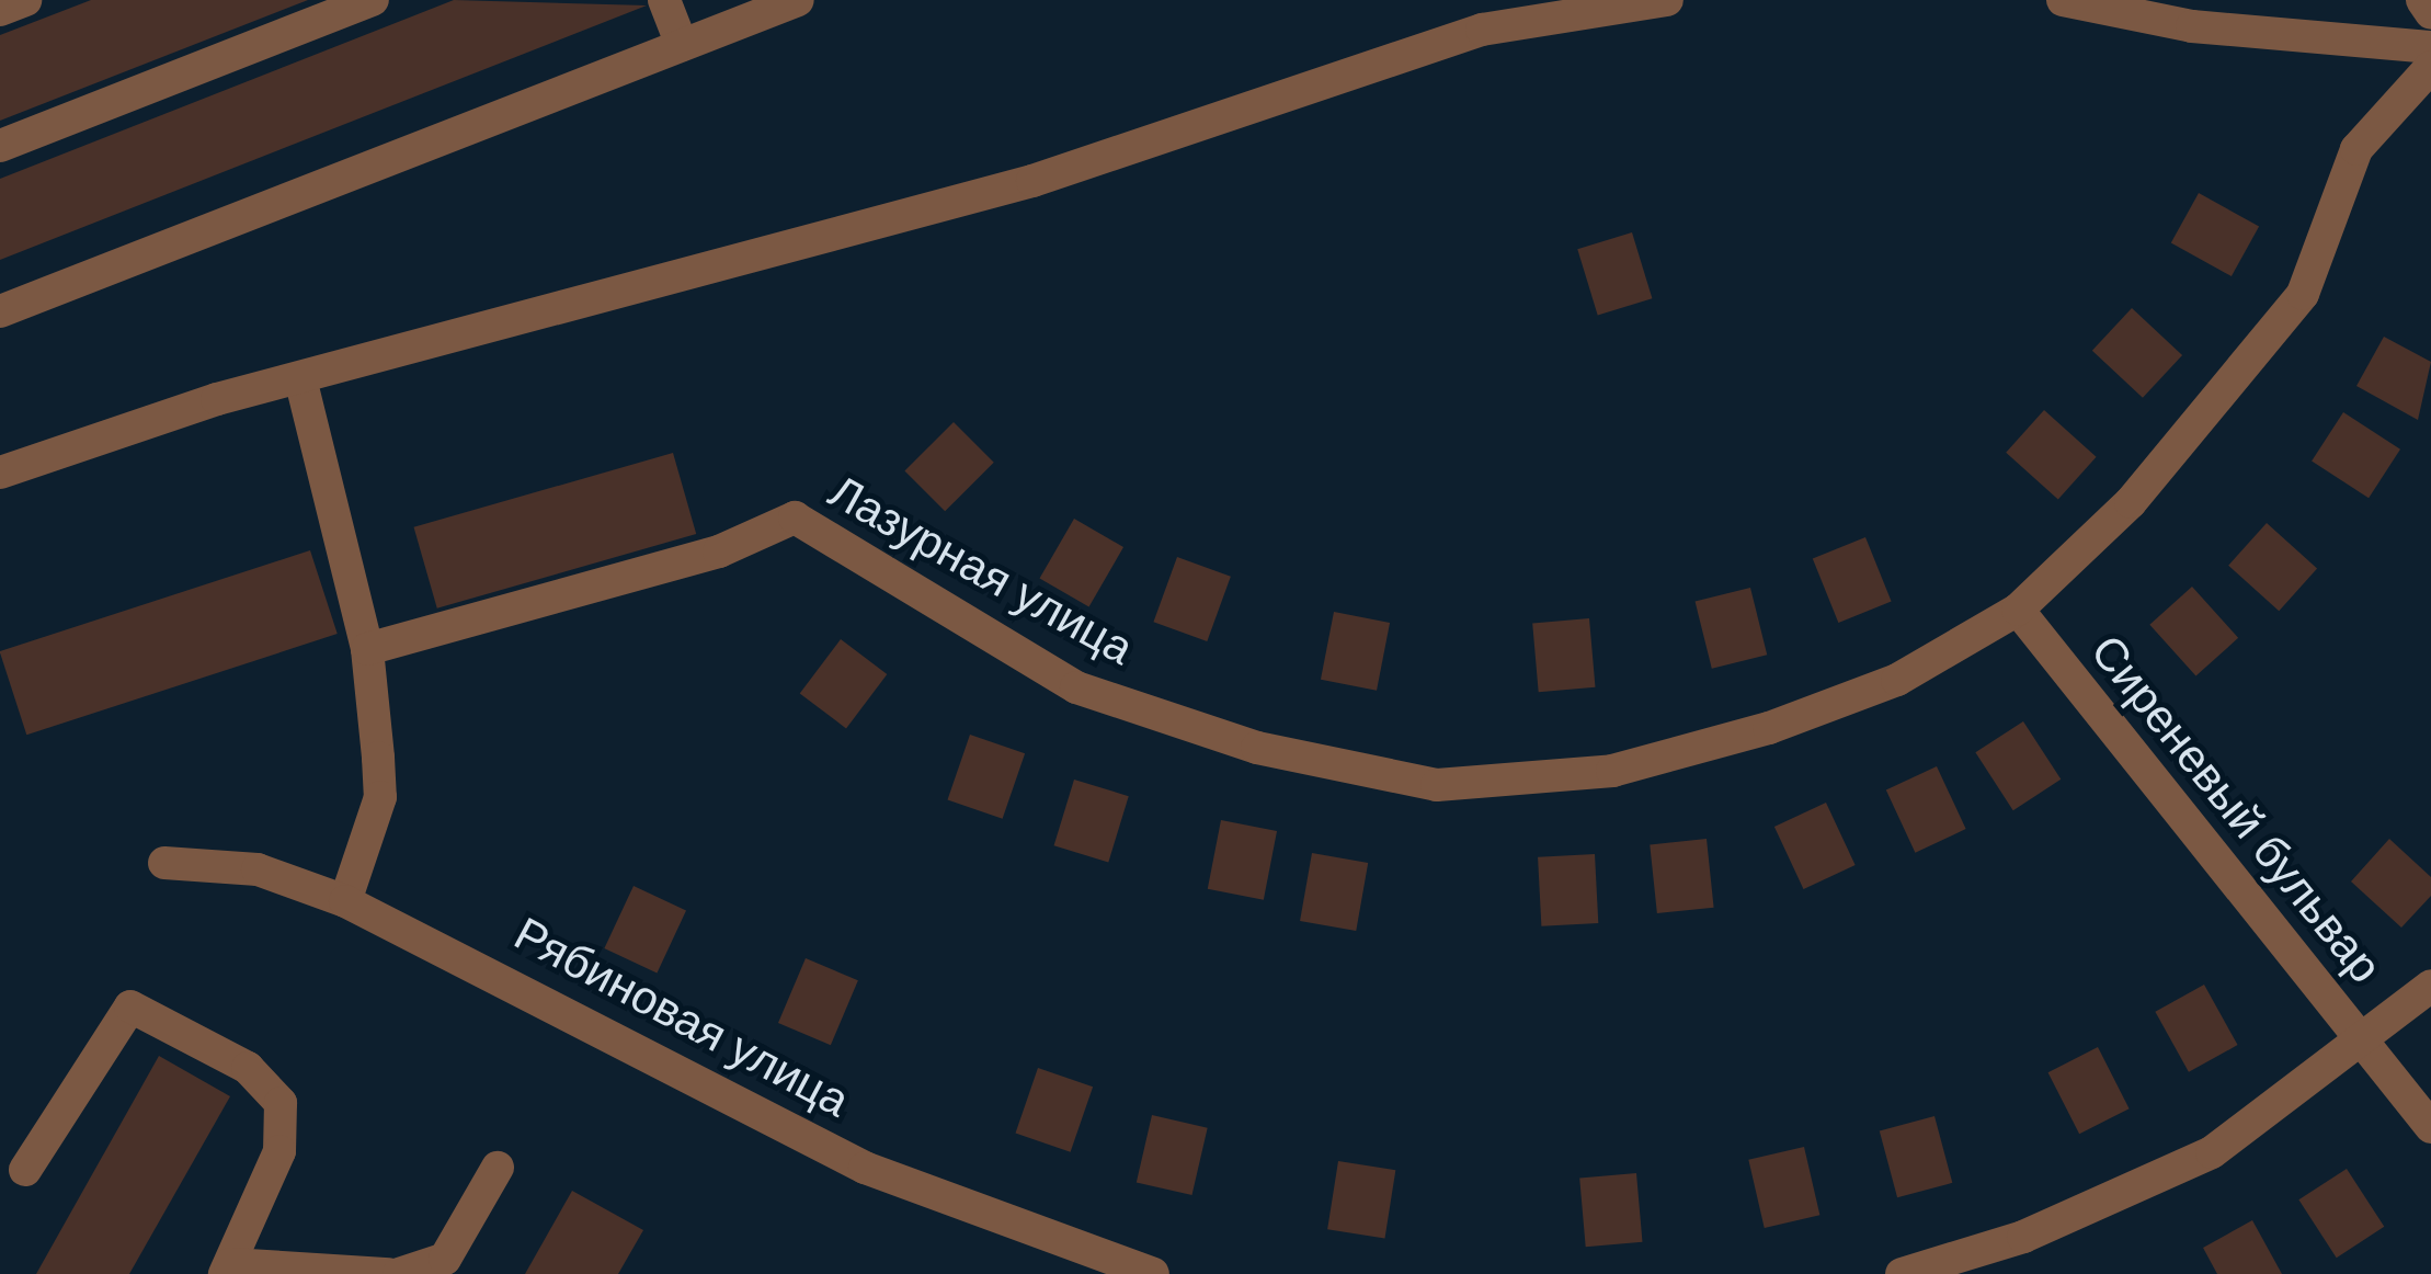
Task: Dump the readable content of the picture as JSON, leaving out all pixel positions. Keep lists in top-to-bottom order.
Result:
{
  "streets": {
    "street": ["Лазурная улица", "Сиреневый бульвар", "Рябиновая улица"]
  },
  "crossings": [
    ["Лазурная улица", "Сиреневый бульвар"]
  ]
}
